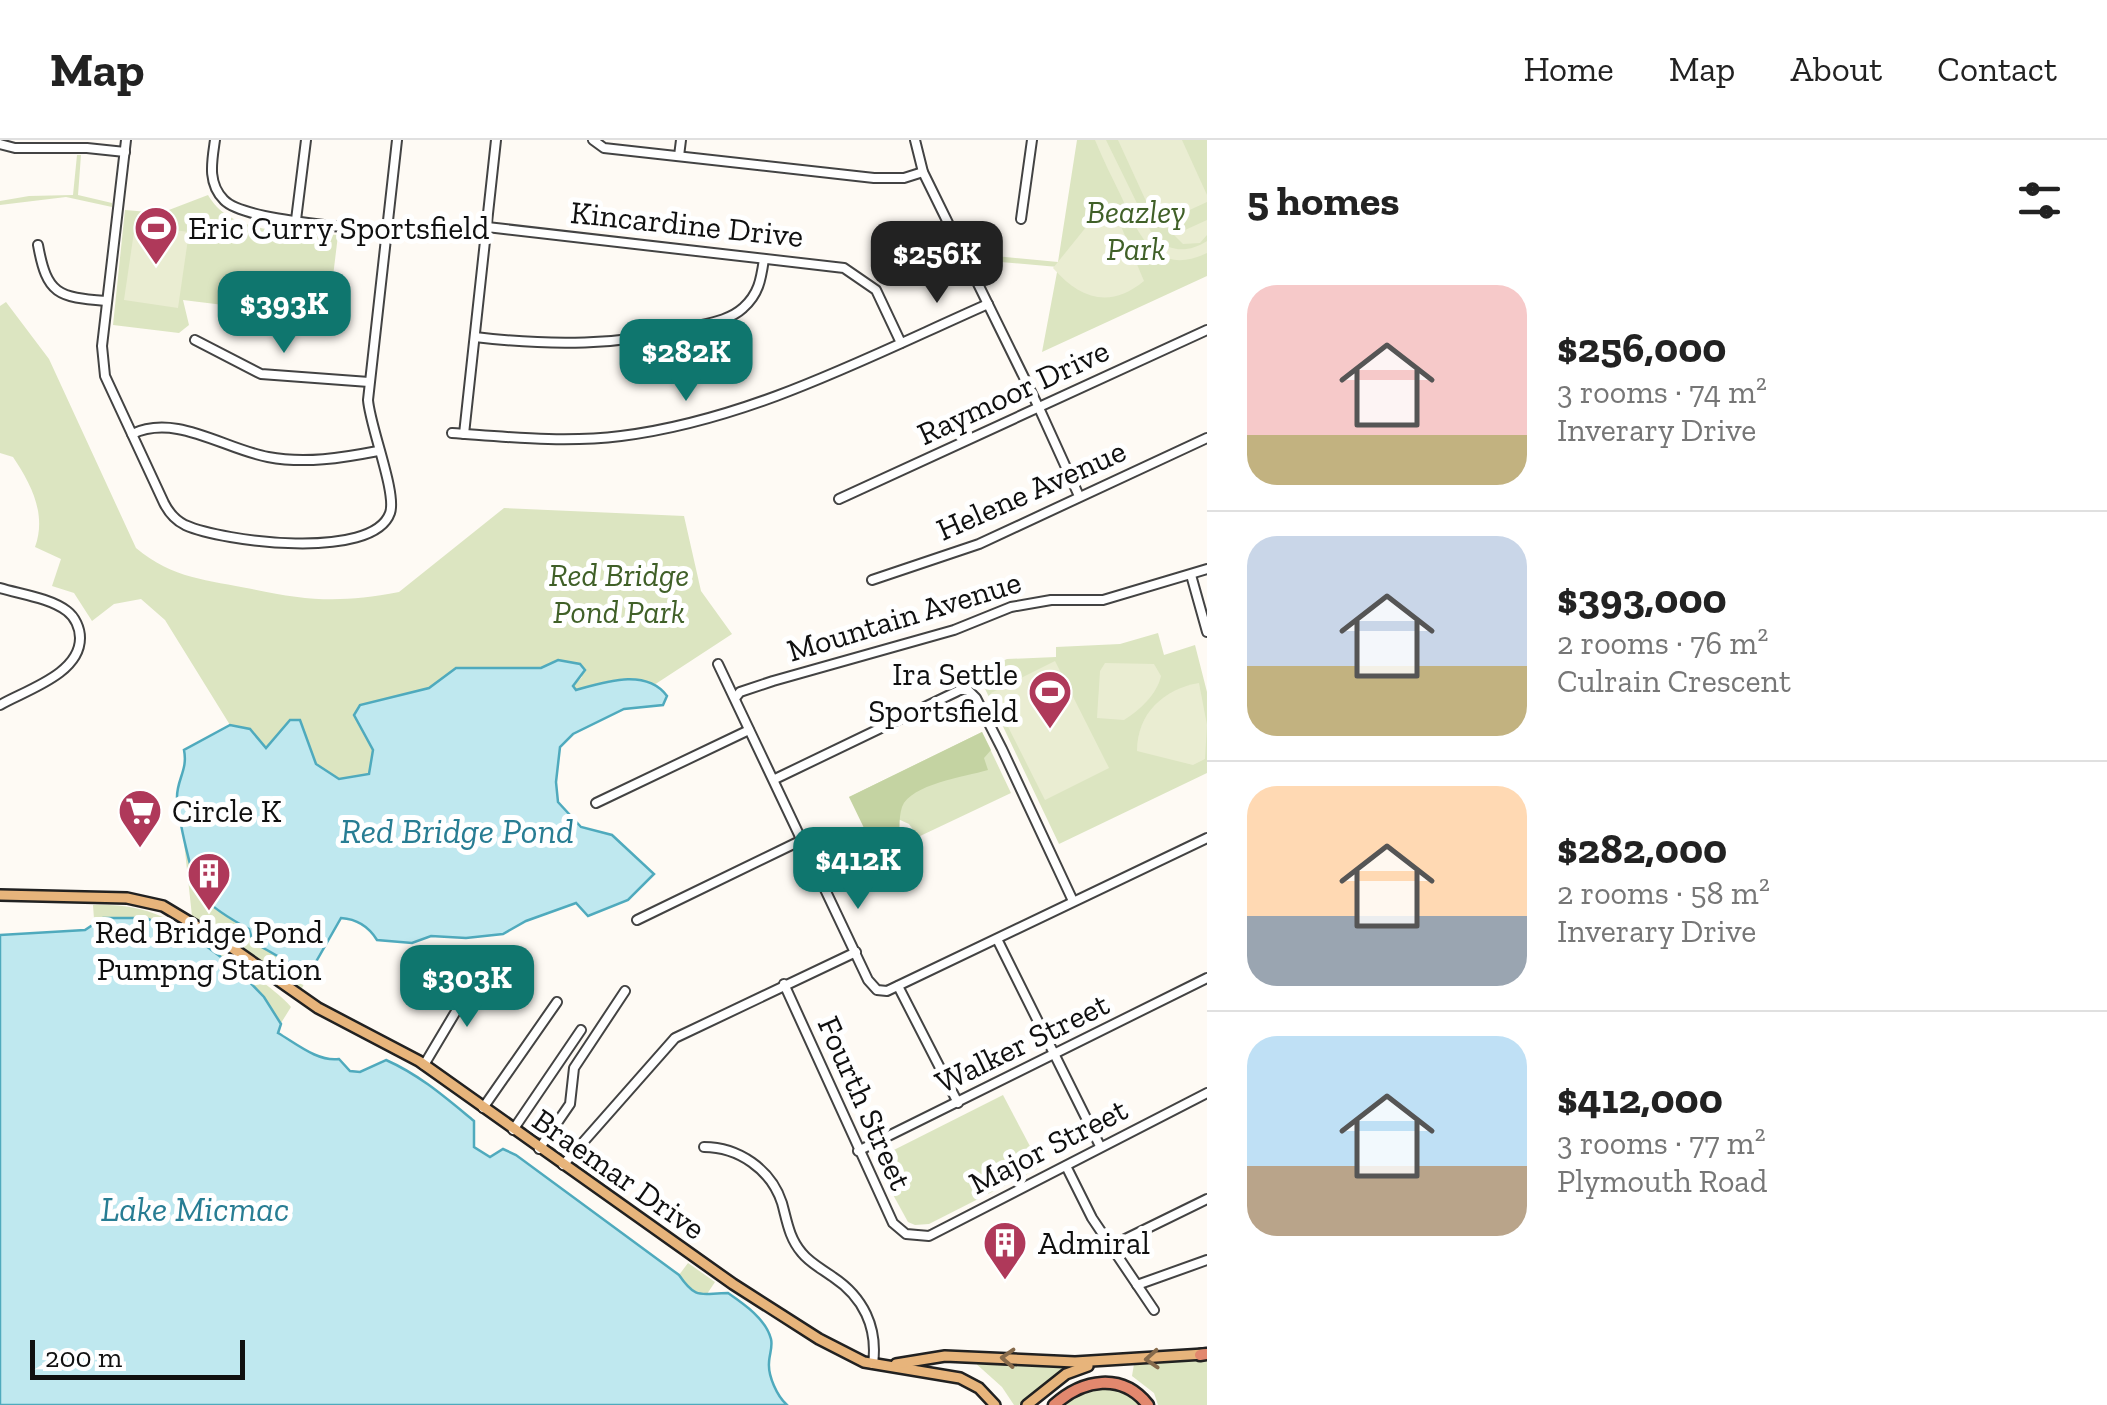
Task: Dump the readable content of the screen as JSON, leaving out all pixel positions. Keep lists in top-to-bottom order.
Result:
{
  "streets": {
    "main road": ["Braemar Drive"],
    "street": [
      "Kincardine Drive",
      "Raymoor Drive",
      "Helene Avenue",
      "Mountain Avenue",
      "Walker Street",
      "Fourth Street",
      "Major Street"
    ]
  },
  "crossings": [
    ["Walker Street", "Fourth Street"],
    ["Fourth Street", "Major Street"]
  ],
  "water": ["Red Bridge Pond", "Lake Micmac"],
  "parks": ["Beazley Park", "Red Bridge Pond Park"],
  "places": {
    "sports": ["Eric Curry Sportsfield", "Ira Settle Sportsfield"],
    "supermarket": ["Circle K"],
    "building": ["Red Bridge Pond Pumpng Station", "Admiral"]
  },
  "scale_bar": "200 m",
  "page": {
    "header": "Map",
    "nav": [
      "Home",
      "Map",
      "About",
      "Contact"
    ],
    "heading": "5 homes",
    "price": [
      "$256K",
      "$393K",
      "$282K",
      "$412K",
      "$303K"
    ],
    "list": [
      {
        "name": "$256,000",
        "note": "3 rooms · 74 m² · Inverary Drive"
      },
      {
        "name": "$393,000",
        "note": "2 rooms · 76 m² · Culrain Crescent"
      },
      {
        "name": "$282,000",
        "note": "2 rooms · 58 m² · Inverary Drive"
      },
      {
        "name": "$412,000",
        "note": "3 rooms · 77 m² · Plymouth Road"
      }
    ],
    "scale": "200 m"
  }
}
